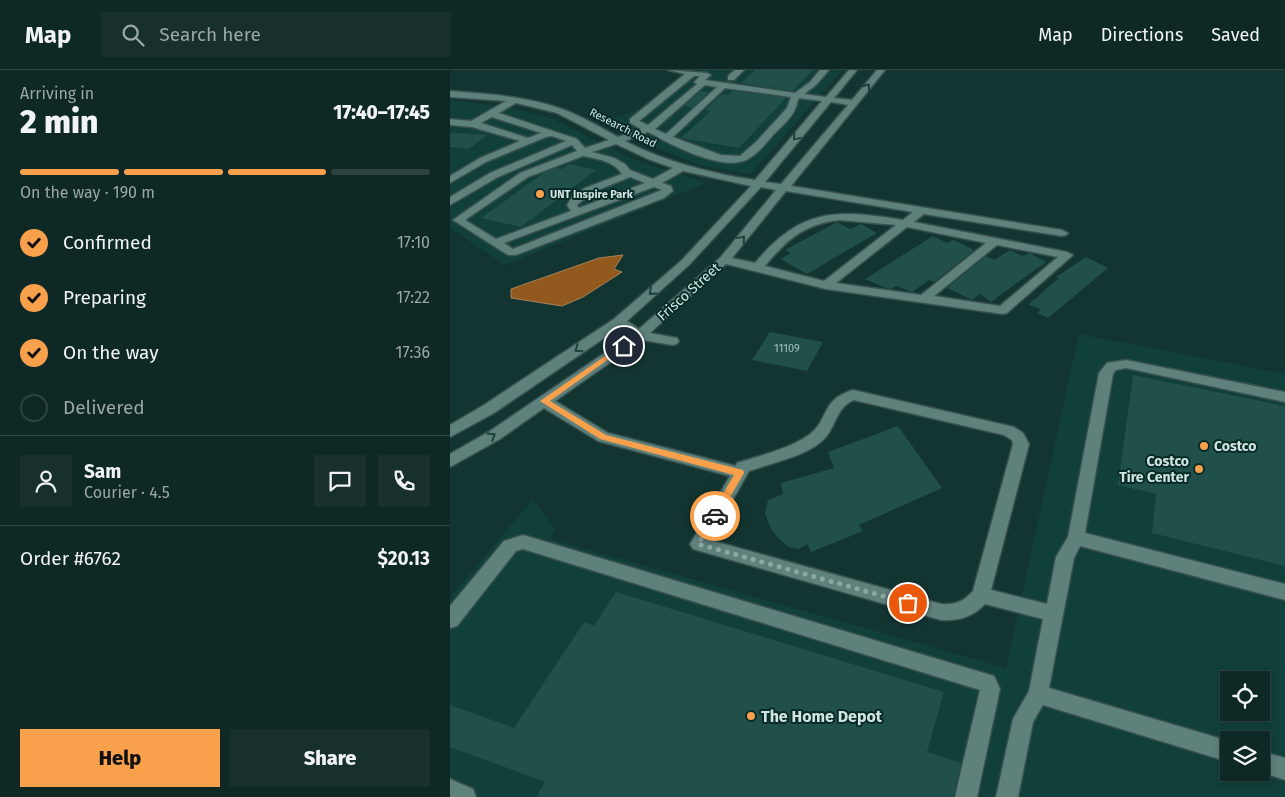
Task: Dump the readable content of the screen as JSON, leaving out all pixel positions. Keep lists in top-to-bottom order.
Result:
{
  "streets": {
    "street": ["Research Road", "Frisco Street"]
  },
  "crossings": [
    ["Research Road", "Frisco Street"]
  ],
  "places": [
    "UNT Inspire Park",
    "Costco",
    "Costco Tire Center",
    "The Home Depot"
  ],
  "house_numbers": ["11109"],
  "page": {
    "header": "Map",
    "search": "Search here",
    "nav": ["Map", "Directions", "Saved"],
    "heading": ["2 min", "Arriving in", "17:40–17:45"],
    "panel": [
      "Sam",
      "Courier · 4.5",
      "Order #6762",
      "$20.13"
    ],
    "bar": "On the way · 190 m",
    "list": [
      ["Confirmed", "17:10"],
      ["Preparing", "17:22"],
      ["On the way", "17:36"],
      "Delivered"
    ],
    "buttons": ["Help", "Share"]
  }
}
